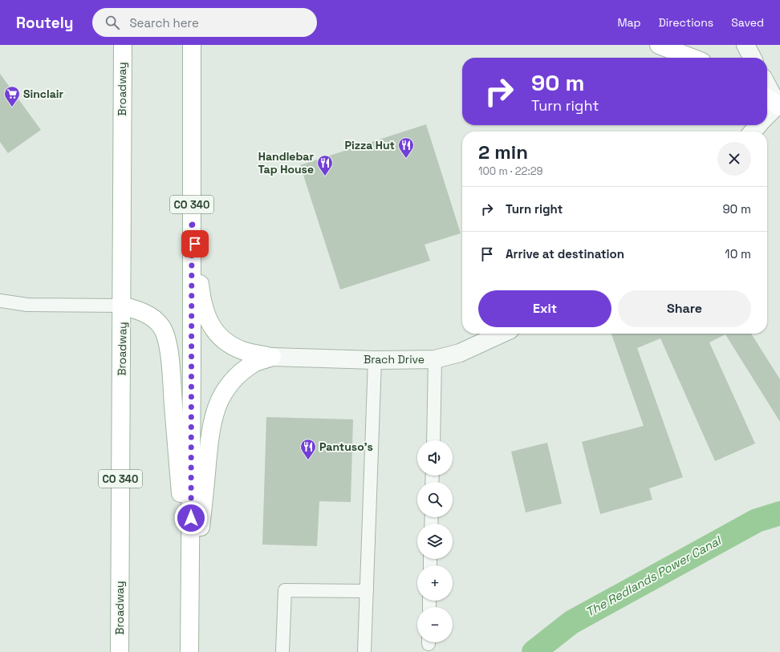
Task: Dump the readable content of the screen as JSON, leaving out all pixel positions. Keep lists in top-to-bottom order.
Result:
{
  "streets": {
    "main road": ["Broadway", "CO 340"],
    "street": ["Brach Drive"]
  },
  "water": ["The Redlands Power Canal"],
  "places": {
    "supermarket": ["Sinclair"],
    "restaurant": ["Pizza Hut", "Handlebar Tap House", "Pantuso's"]
  },
  "page": {
    "header": "Routely",
    "search": "Search here",
    "nav": ["Map", "Directions", "Saved"],
    "turn": ["90 m", "Turn right"],
    "heading": ["2 min", "100 m · 22:29"],
    "list": [
      {
        "name": "Turn right",
        "value": "90 m"
      },
      {
        "name": "Arrive at destination",
        "value": "10 m"
      }
    ],
    "buttons": ["Exit", "Share"],
    "map_buttons": ["+", "−"]
  }
}
